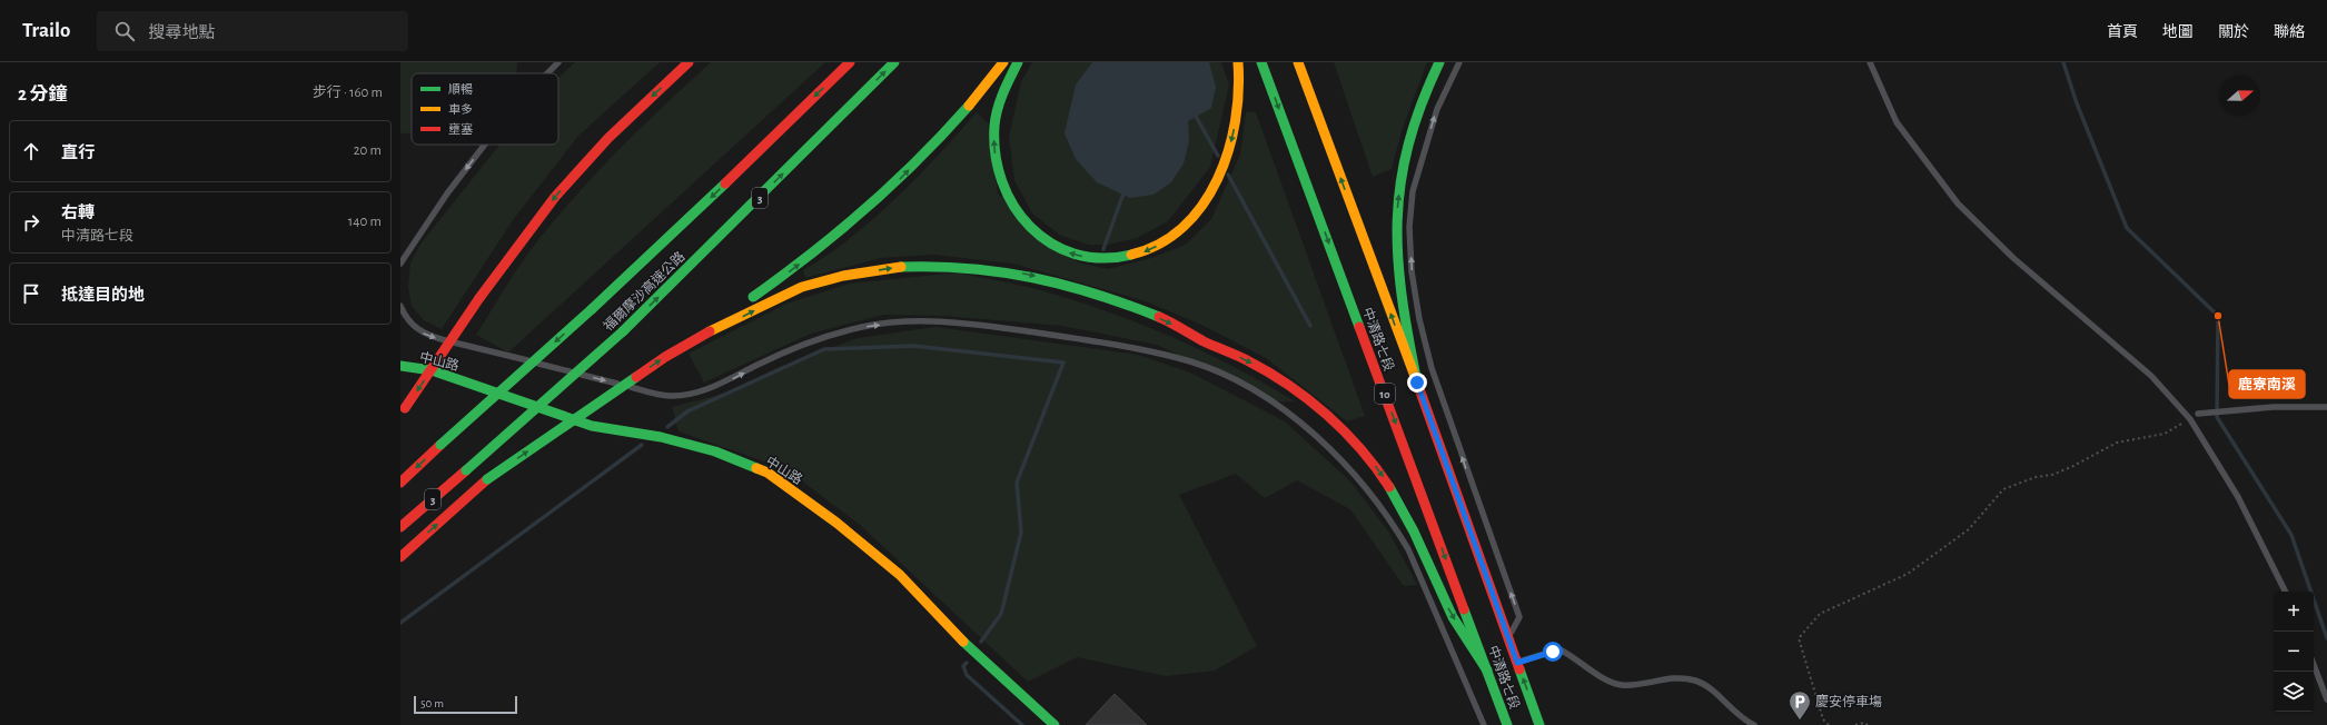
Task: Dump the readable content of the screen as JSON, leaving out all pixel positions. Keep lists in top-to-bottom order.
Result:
{
  "streets": {
    "main road": [
      "3",
      "福爾摩沙高速公路",
      "中清路七段",
      "中山路",
      "10"
    ]
  },
  "places": {
    "other": ["鹿寮南溪"],
    "parking": ["慶安停車塲"]
  },
  "legend": ["順暢", "車多", "壅塞"],
  "scale_bar": "50 m",
  "north": "right",
  "page": {
    "header": "Trailo",
    "search": "搜尋地點",
    "nav": [
      "首頁",
      "地圖",
      "關於",
      "聯絡"
    ],
    "heading": ["2 分鐘", "步行 · 160 m"],
    "list": [
      ["直行", "20 m"],
      ["右轉", "中清路七段", "140 m"],
      "抵達目的地"
    ],
    "map_buttons": ["+", "−"],
    "scale": "50 m"
  }
}
